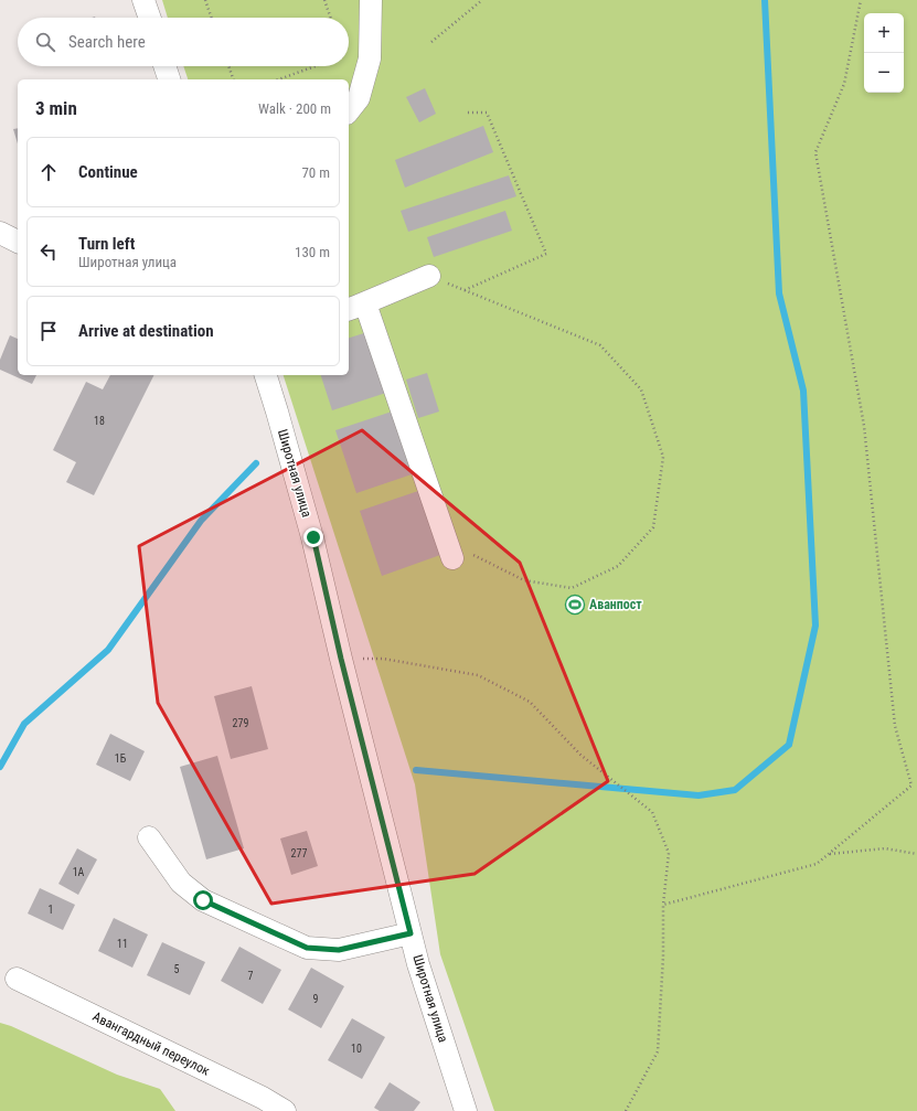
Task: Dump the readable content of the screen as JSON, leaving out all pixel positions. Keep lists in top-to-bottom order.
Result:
{
  "streets": {
    "street": ["Широтная улица", "Авангардный переулок"]
  },
  "places": {
    "sports": ["Аванпост"]
  },
  "house_numbers": [
    "18",
    "279",
    "1Б",
    "277",
    "1А",
    "1",
    "11",
    "5",
    "7",
    "9",
    "10"
  ],
  "page": {
    "map_buttons": ["+", "−"],
    "search": "Search here",
    "heading": ["3 min", "Walk · 200 m"],
    "list": [
      ["Continue", "70 m"],
      ["Turn left", "Широтная улица", "130 m"],
      "Arrive at destination"
    ]
  }
}
